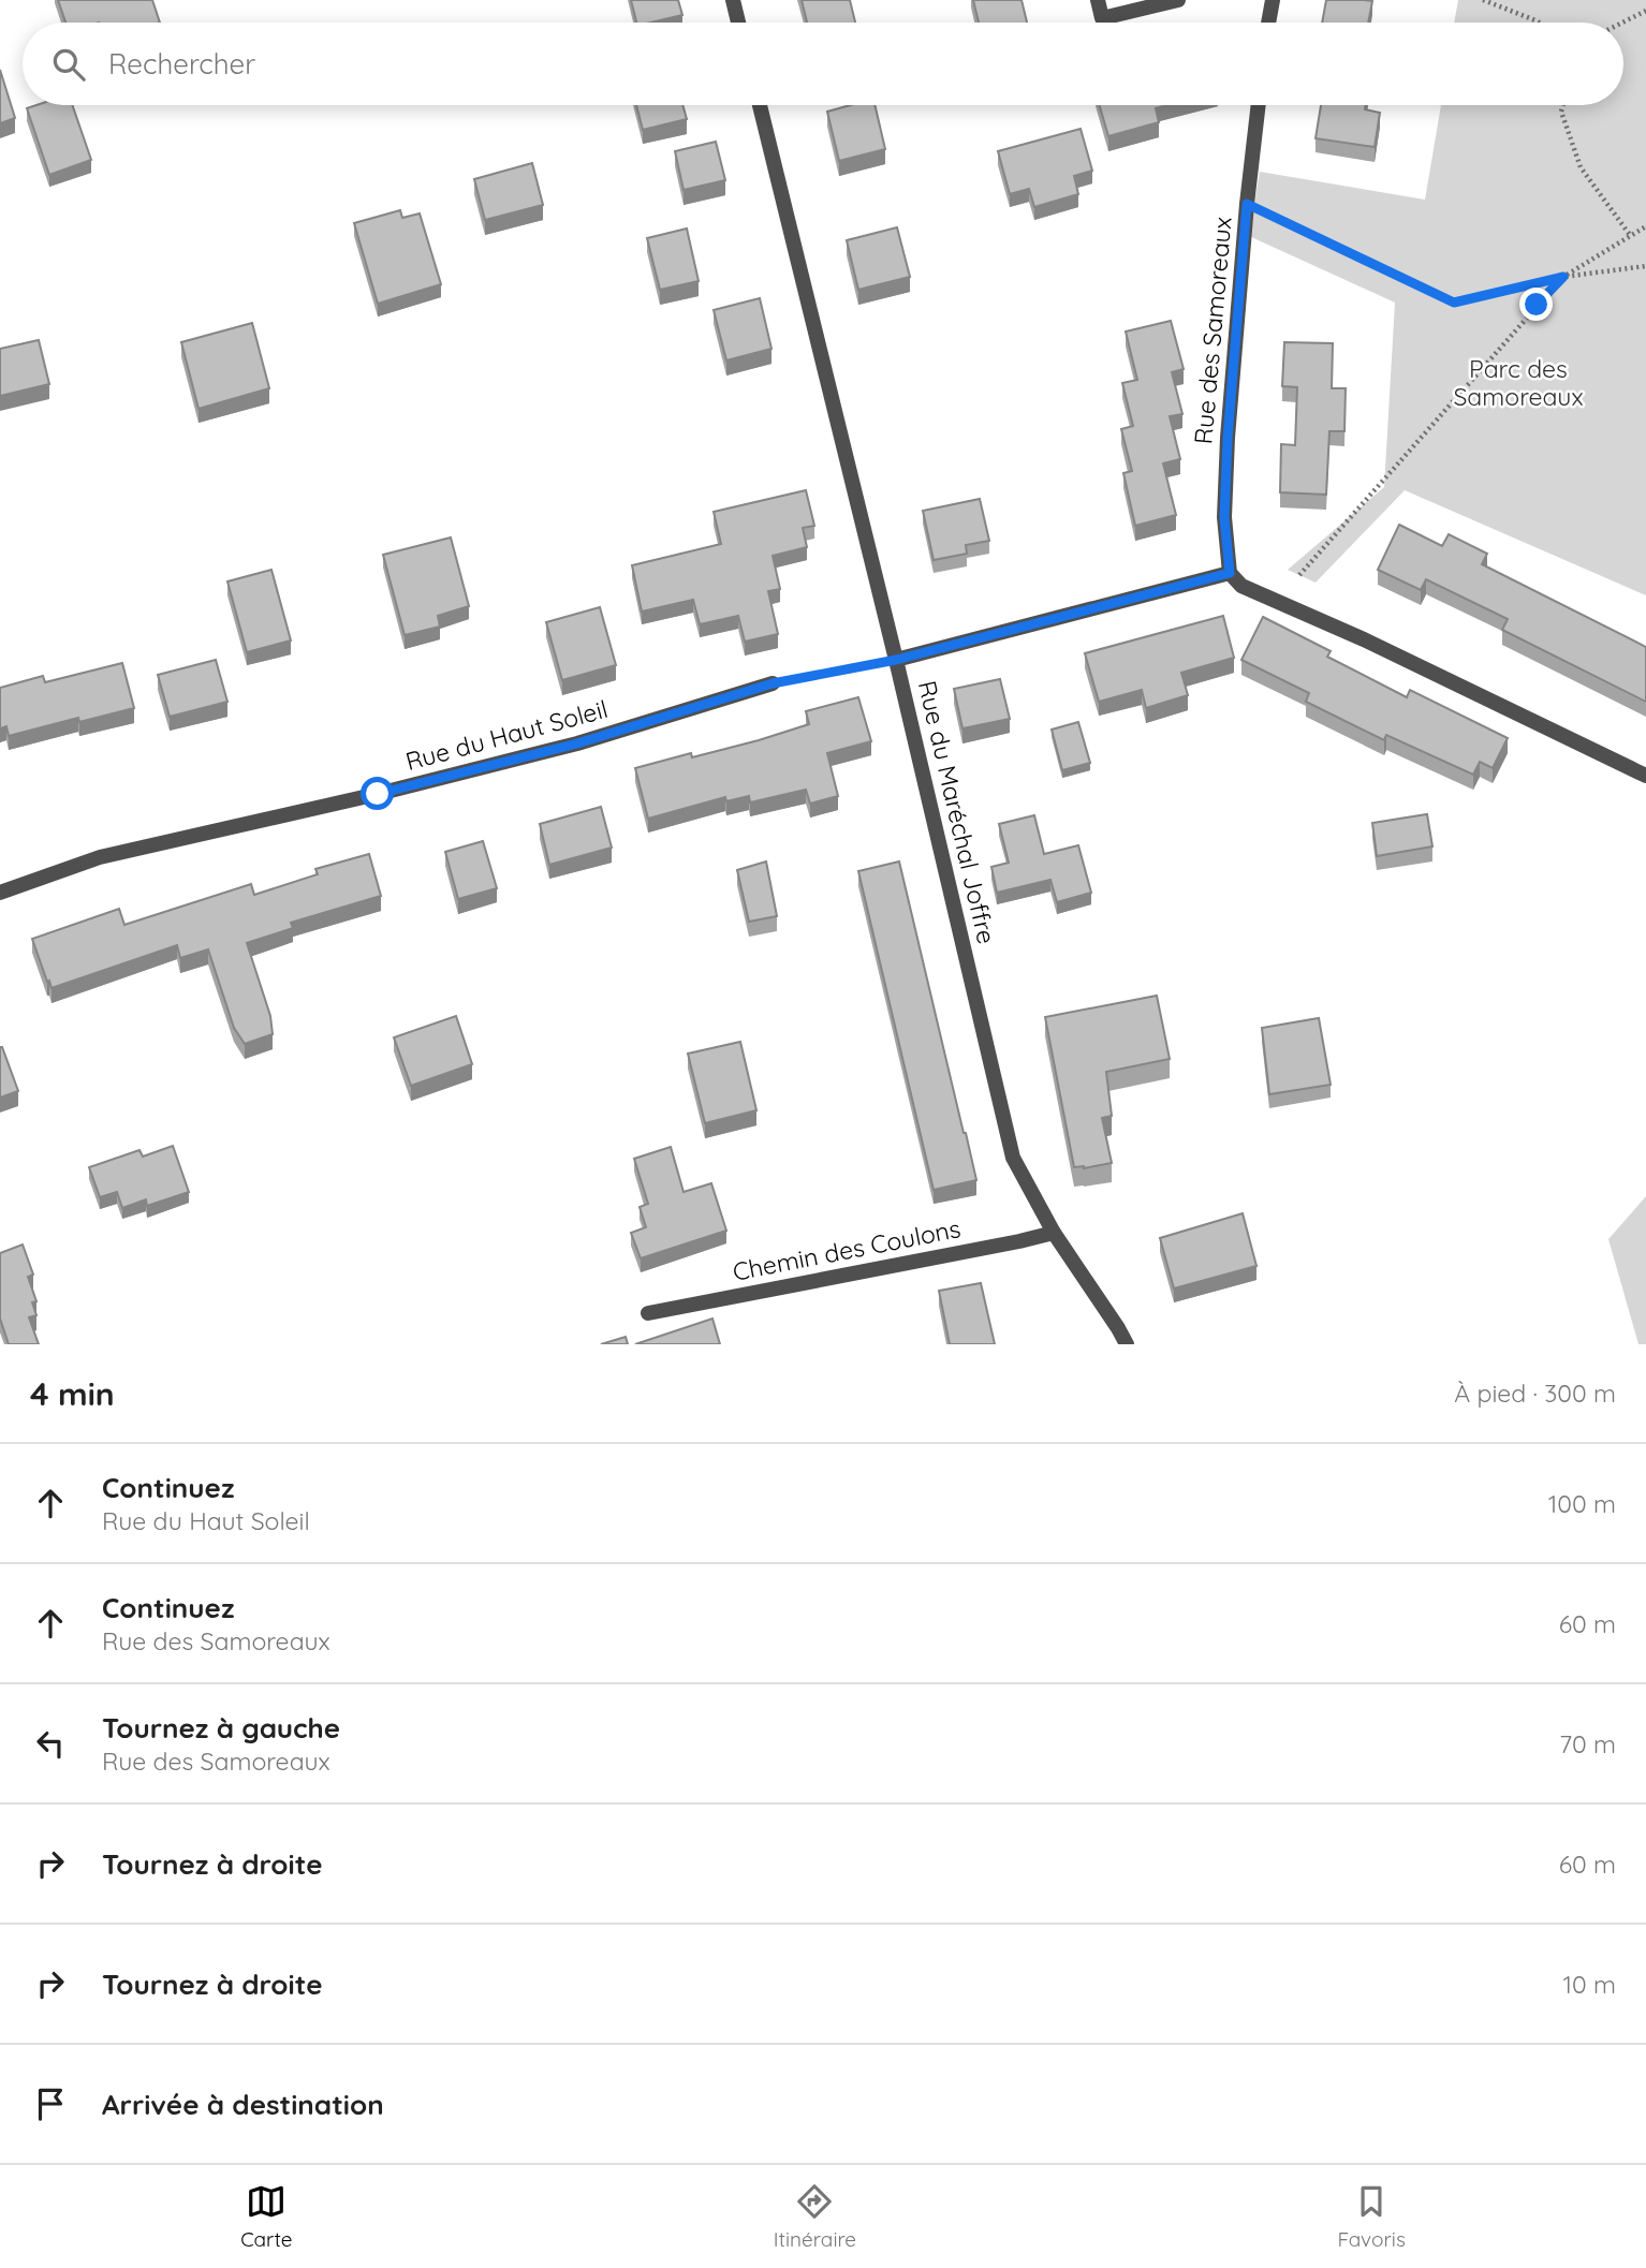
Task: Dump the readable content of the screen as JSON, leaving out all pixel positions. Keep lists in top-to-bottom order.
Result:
{
  "streets": {
    "street": [
      "Rue des Samoreaux",
      "Rue du Haut Soleil",
      "Rue du Maréchal Joffre",
      "Chemin des Coulons"
    ]
  },
  "crossings": [
    ["Rue du Maréchal Joffre", "Chemin des Coulons"]
  ],
  "parks": ["Parc des Samoreaux"],
  "page": {
    "search": "Rechercher",
    "heading": ["4 min", "À pied · 300 m"],
    "list": [
      ["Continuez", "Rue du Haut Soleil", "100 m"],
      ["Continuez", "Rue des Samoreaux", "60 m"],
      ["Tournez à gauche", "Rue des Samoreaux", "70 m"],
      ["Tournez à droite", "60 m"],
      ["Tournez à droite", "10 m"],
      "Arrivée à destination"
    ],
    "nav": ["Carte", "Itinéraire", "Favoris"]
  }
}
